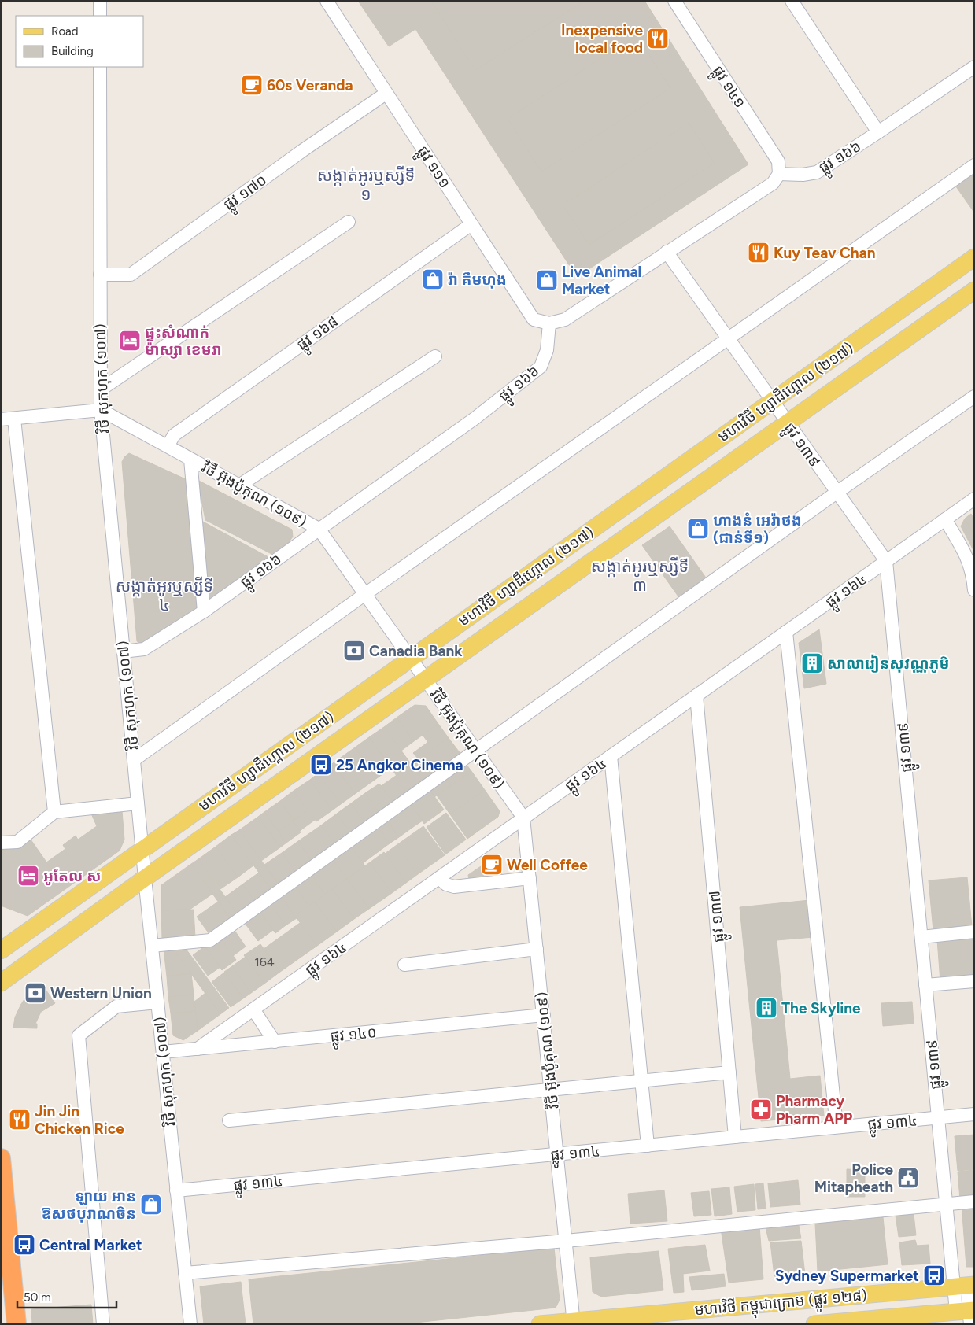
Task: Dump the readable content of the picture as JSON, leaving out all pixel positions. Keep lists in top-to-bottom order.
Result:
{
  "streets": {
    "main road": ["មហាវិថី ហ្សាដឹហ្គោល (២១៧)", "មហាវិថី កម្ពុជាក្រោម (ផ្លូវ ១២៨)"],
    "street": [
      "ផ្លូវ ១៤១",
      "ផ្លូវ ១៦៦",
      "ផ្លូវ ១១១",
      "ផ្លូវ ១៧០",
      "ផ្លូវ ១៦៨",
      "វិថី សុកហុក (១០៧)",
      "ផ្លូវ ១៣៩",
      "វិថី អ៊ុងប៉ូគុណ (១០៩)",
      "ផ្លូវ ១៦៤",
      "ផ្លូវ ១៣៧",
      "ផ្លូវ ១៤០",
      "ផ្លូវ ១៣៤"
    ]
  },
  "crossings": [
    ["ផ្លូវ ១៤១", "ផ្លូវ ១៦៦"],
    ["ផ្លូវ ១៦៦", "ផ្លូវ ១១១"],
    ["ផ្លូវ ១៦៦", "វិថី សុកហុក (១០៧)"],
    ["ផ្លូវ ១៦៦", "វិថី អ៊ុងប៉ូគុណ (១០៩)"],
    ["ផ្លូវ ១១១", "ផ្លូវ ១៧០"],
    ["ផ្លូវ ១១១", "ផ្លូវ ១៦៨"],
    ["ផ្លូវ ១៧០", "វិថី សុកហុក (១០៧)"],
    ["ផ្លូវ ១៦៨", "វិថី អ៊ុងប៉ូគុណ (១០៩)"],
    ["វិថី សុកហុក (១០៧)", "មហាវិថី ហ្សាដឹហ្គោល (២១៧)"],
    ["វិថី សុកហុក (១០៧)", "វិថី អ៊ុងប៉ូគុណ (១០៩)"],
    ["វិថី សុកហុក (១០៧)", "ផ្លូវ ១៤០"],
    ["វិថី សុកហុក (១០៧)", "ផ្លូវ ១៣៤"],
    ["មហាវិថី ហ្សាដឹហ្គោល (២១៧)", "ផ្លូវ ១៣៩"],
    ["មហាវិថី ហ្សាដឹហ្គោល (២១៧)", "វិថី អ៊ុងប៉ូគុណ (១០៩)"],
    ["ផ្លូវ ១៣៩", "ផ្លូវ ១៦៤"],
    ["ផ្លូវ ១៣៩", "ផ្លូវ ១៣៤"],
    ["ផ្លូវ ១៣៩", "មហាវិថី កម្ពុជាក្រោម (ផ្លូវ ១២៨)"],
    ["វិថី អ៊ុងប៉ូគុណ (១០៩)", "ផ្លូវ ១៦៤"],
    ["វិថី អ៊ុងប៉ូគុណ (១០៩)", "ផ្លូវ ១៤០"],
    ["វិថី អ៊ុងប៉ូគុណ (១០៩)", "ផ្លូវ ១៣៤"],
    ["វិថី អ៊ុងប៉ូគុណ (១០៩)", "មហាវិថី កម្ពុជាក្រោម (ផ្លូវ ១២៨)"],
    ["ផ្លូវ ១៦៤", "ផ្លូវ ១៣៧"],
    ["ផ្លូវ ១៦៤", "ផ្លូវ ១៤០"],
    ["ផ្លូវ ១៣៧", "ផ្លូវ ១៣៤"]
  ],
  "districts": ["សង្កាត់អូរឬស្សីទី ១", "សង្កាត់អូរឬស្សីទី ៣", "សង្កាត់អូរឬស្សីទី ៤"],
  "places": {
    "restaurant": ["Inexpensive local food", "Kuy Teav Chan", "Jin Jin Chicken Rice"],
    "cafe": ["60s Veranda", "Well Coffee"],
    "shop": [
      "រ៉ា គឹមហុង",
      "Live Animal Market",
      "ហាងនំ អេរ៉ាថង (ជាន់ទី១)",
      "ឡាយ អាន ឱសថបុរាណចិន"
    ],
    "hotel": ["ផ្ទះសំណាក់ ម៉ាស្សា ខេមរា", "អូតែល ស"],
    "bank": ["Canadia Bank", "Western Union"],
    "building": ["សាលារៀនសុវណ្ណភូមិ", "The Skyline"],
    "bus stop": ["25 Angkor Cinema", "Central Market", "Sydney Supermarket"],
    "pharmacy": ["Pharmacy Pharm APP"],
    "public building": ["Police Mitapheath"]
  },
  "house_numbers": ["164"],
  "legend": ["Road", "Building"],
  "scale_bar": "50 m"
}
